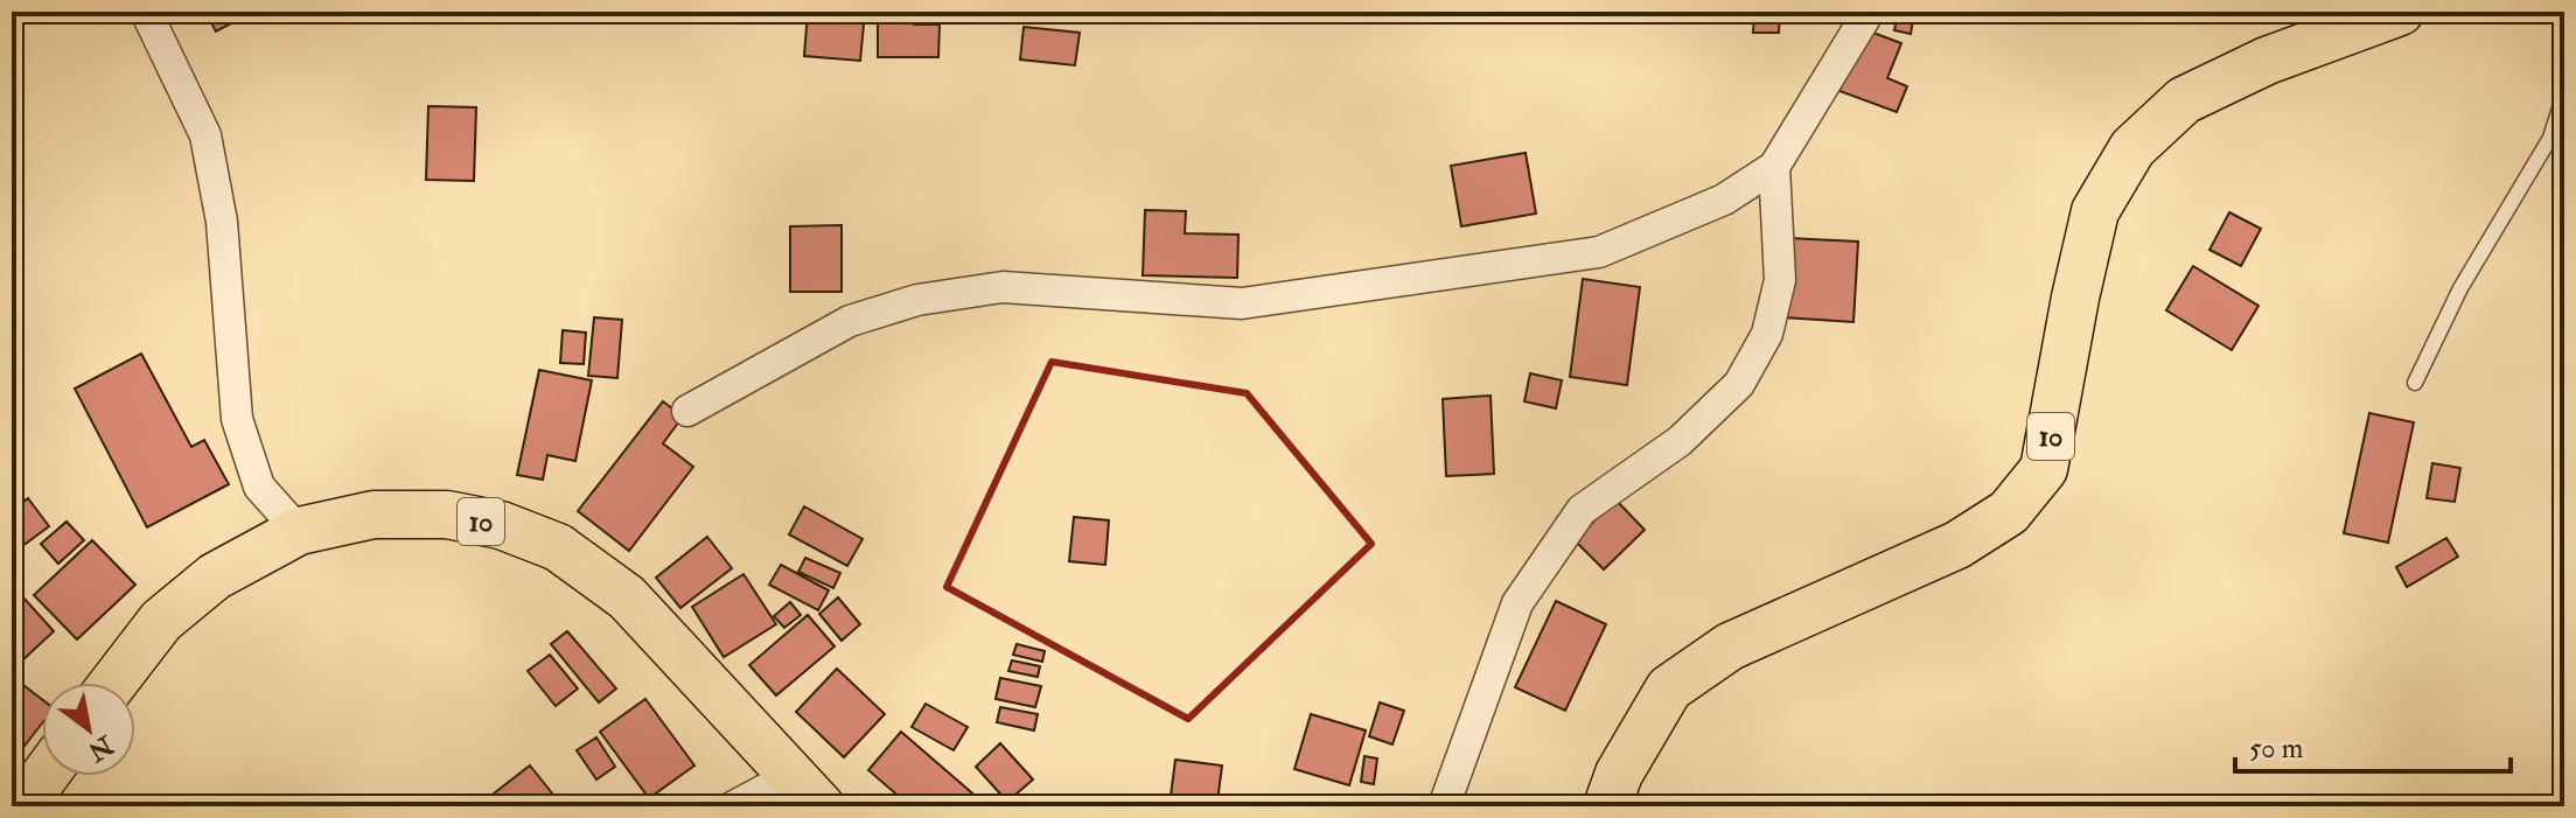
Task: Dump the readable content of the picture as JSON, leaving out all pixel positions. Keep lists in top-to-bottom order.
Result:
{
  "streets": {
    "main road": ["10"]
  },
  "scale_bar": "50 m",
  "north": "bottom right"
}
